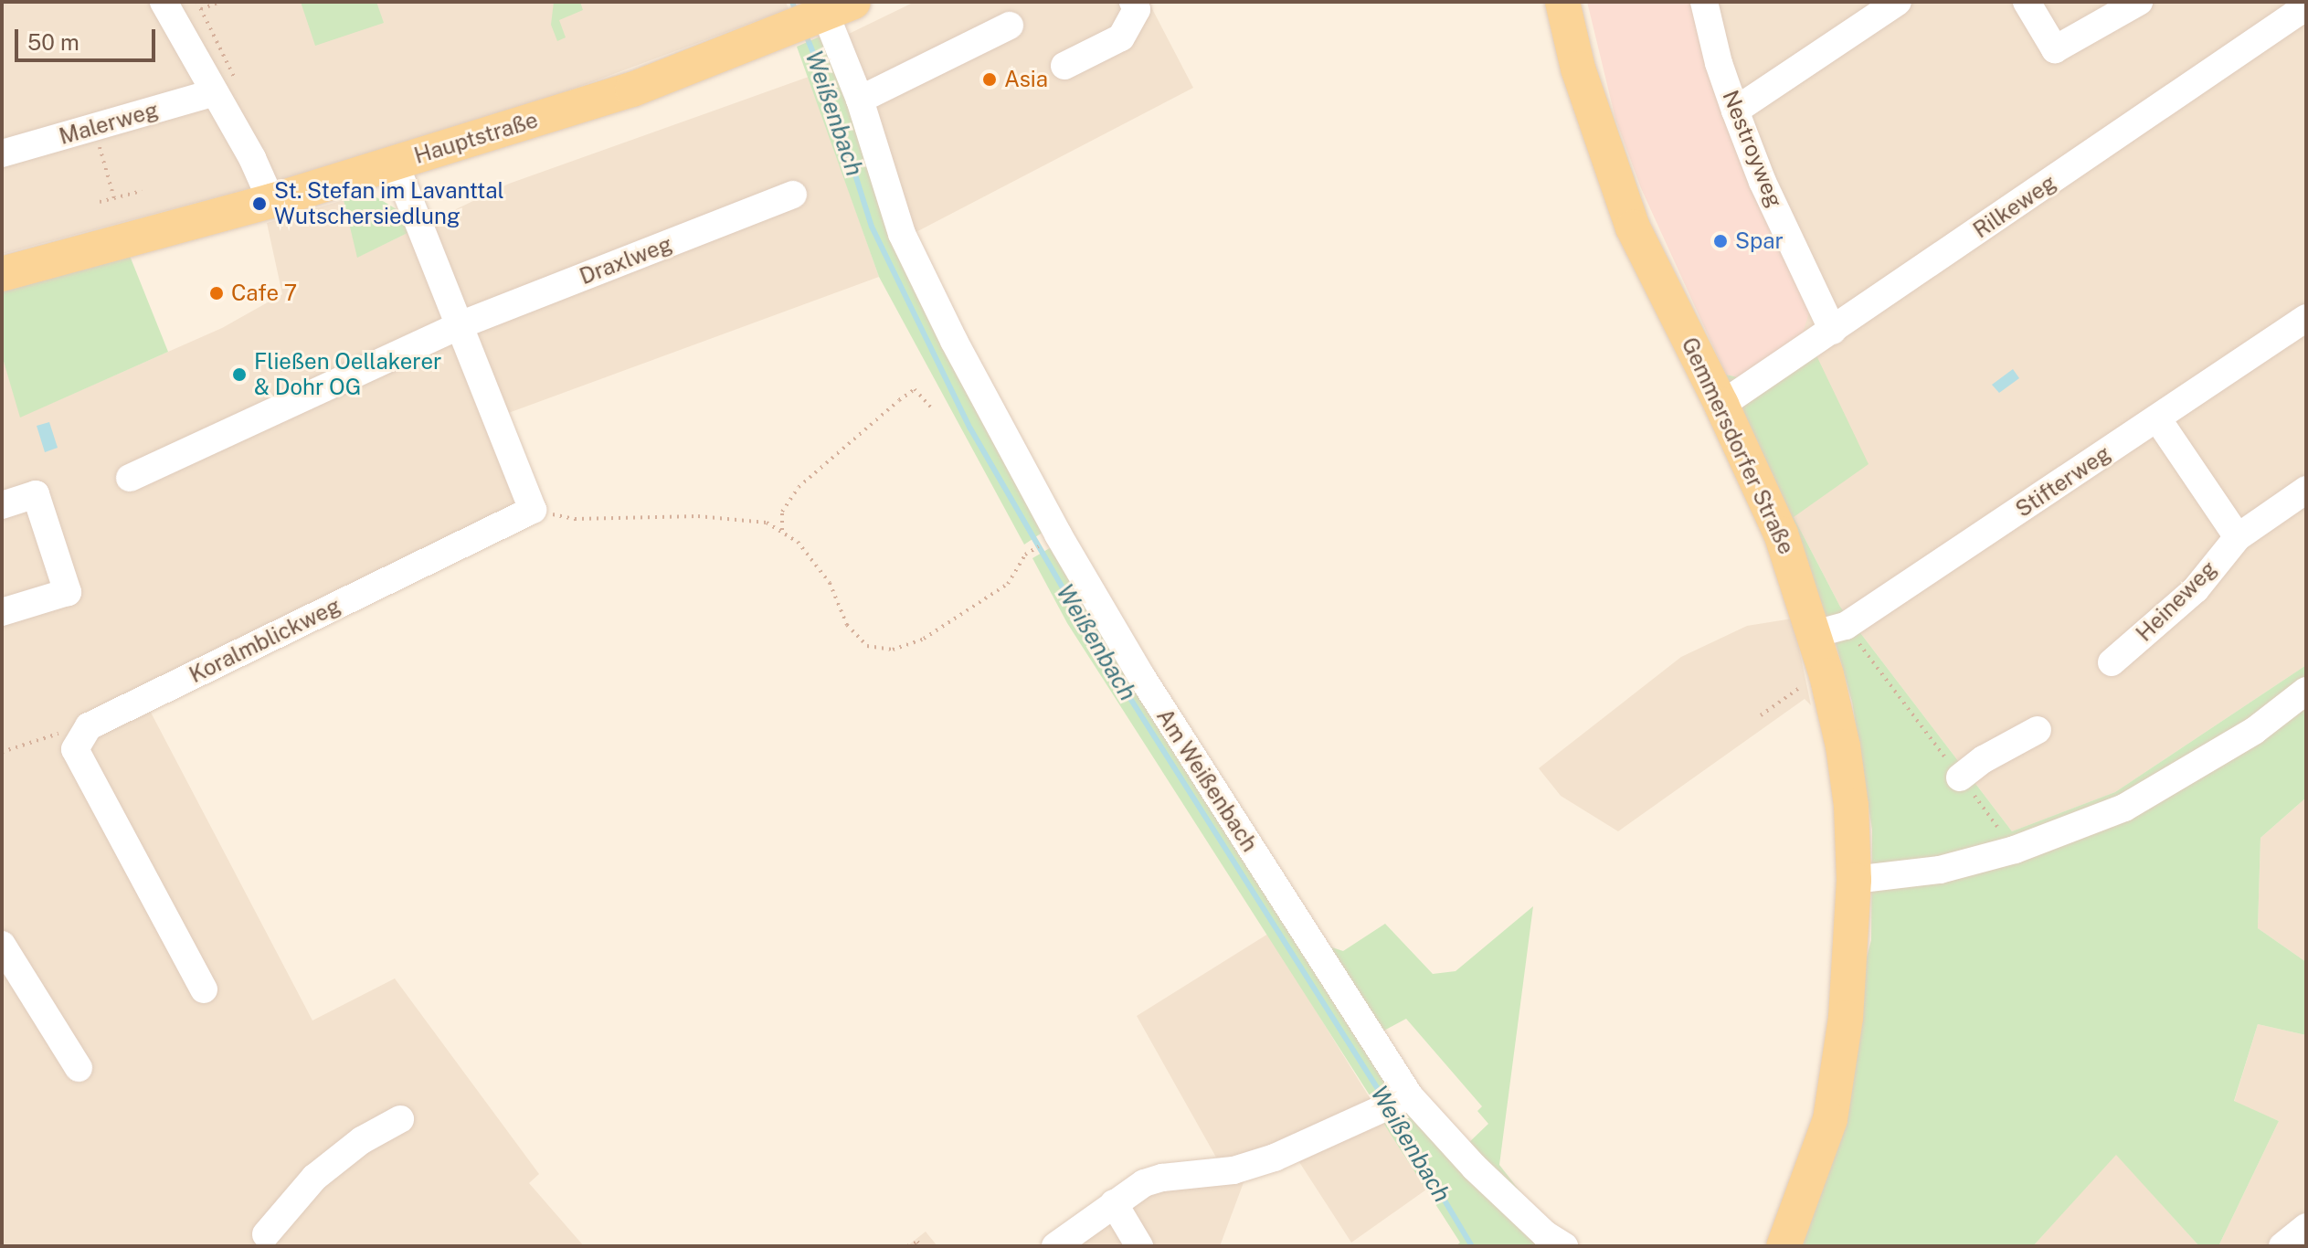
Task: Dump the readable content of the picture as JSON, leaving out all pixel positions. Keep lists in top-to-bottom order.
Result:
{
  "streets": {
    "main road": ["Hauptstraße", "Gemmersdorfer Straße"],
    "street": [
      "Malerweg",
      "Nestroyweg",
      "Rilkeweg",
      "Draxlweg",
      "Stifterweg",
      "Heineweg",
      "Koralmblickweg",
      "Am Weißenbach"
    ]
  },
  "crossings": [
    ["Hauptstraße", "Am Weißenbach"],
    ["Nestroyweg", "Rilkeweg"],
    ["Rilkeweg", "Gemmersdorfer Straße"],
    ["Gemmersdorfer Straße", "Stifterweg"]
  ],
  "water": ["Weißenbach"],
  "places": [
    "Asia",
    "St. Stefan im Lavanttal Wutschersiedlung",
    "Spar",
    "Cafe 7",
    "Fließen Oellakerer & Dohr OG"
  ],
  "scale_bar": "50 m"
}
